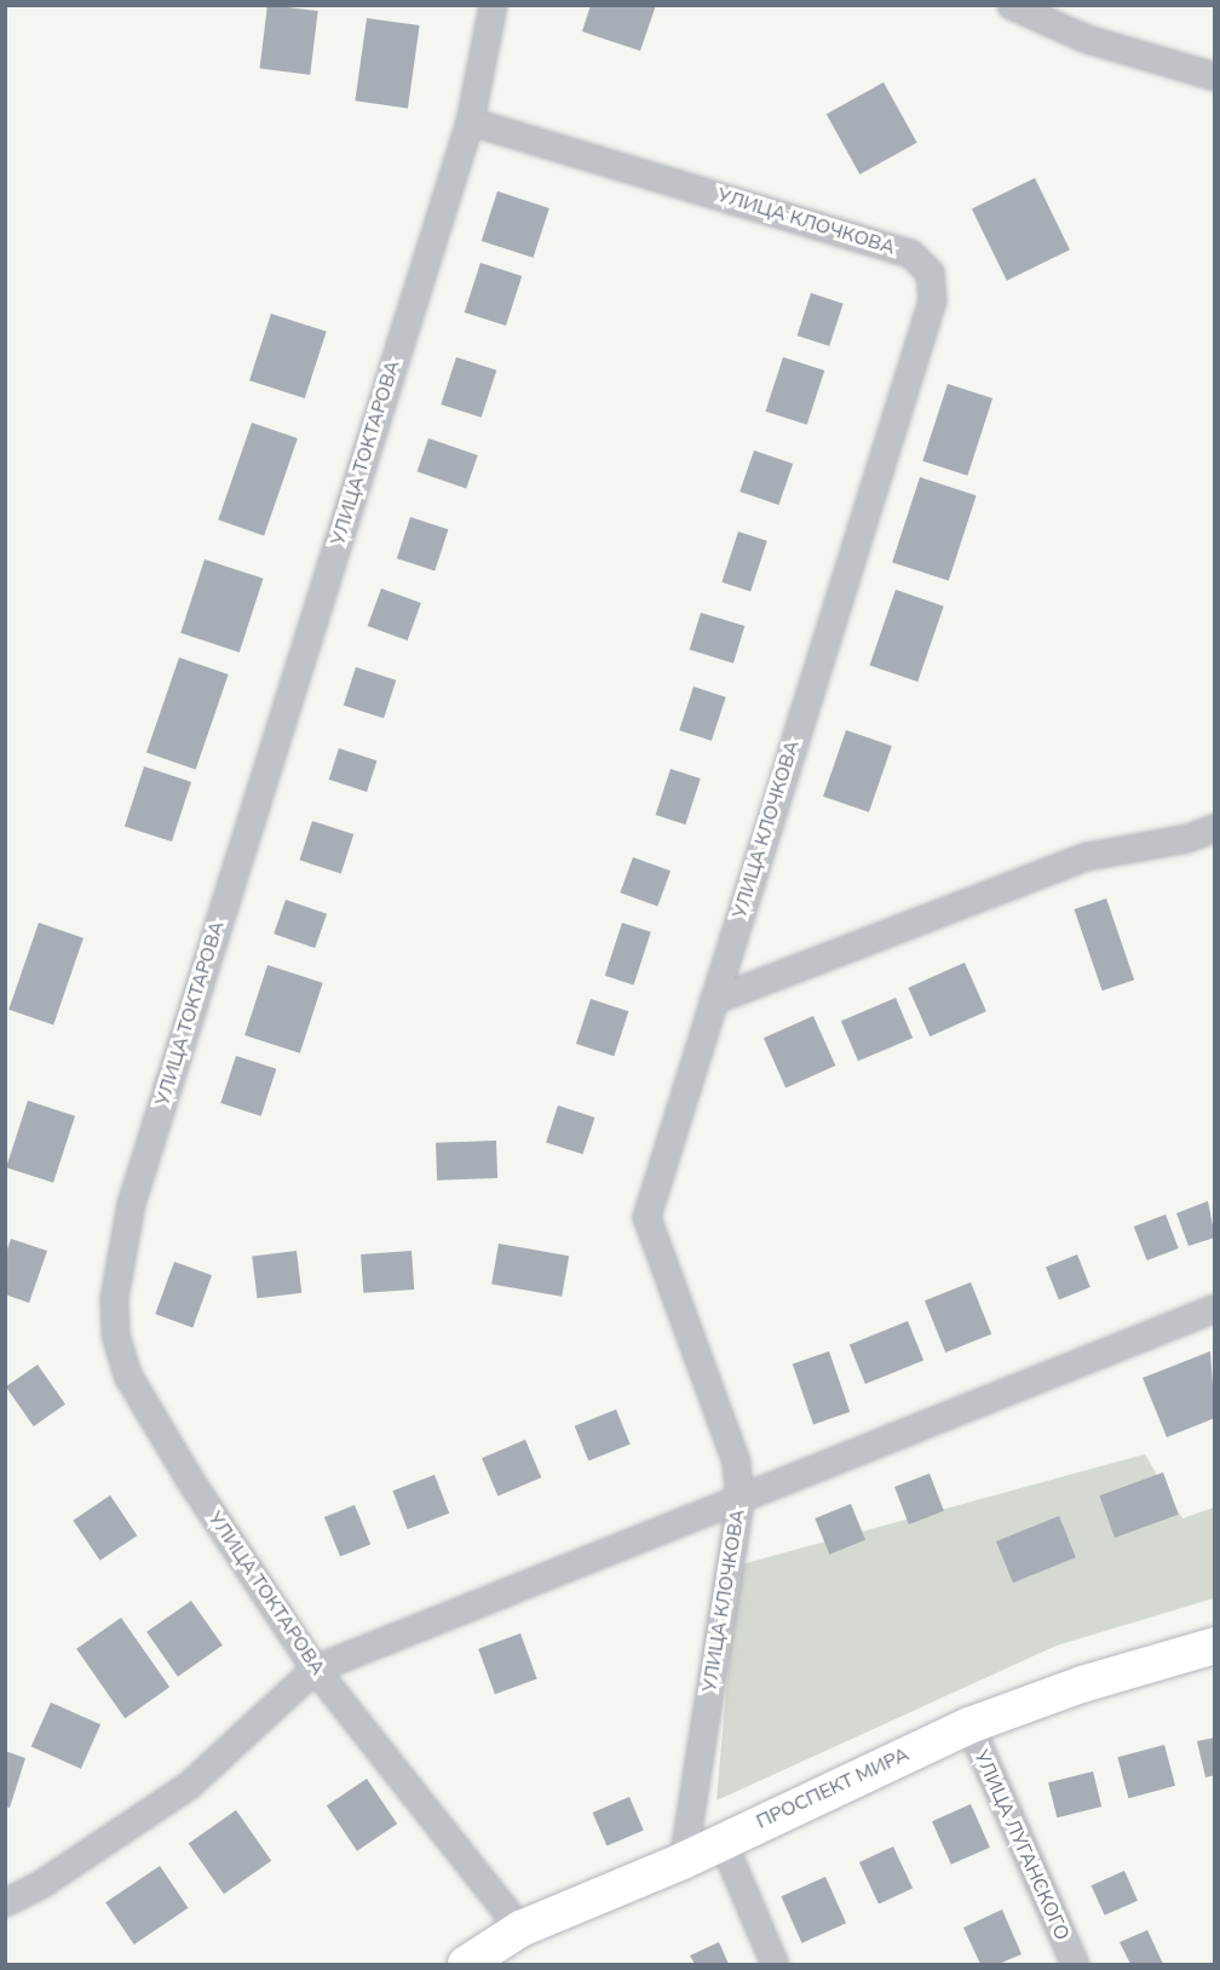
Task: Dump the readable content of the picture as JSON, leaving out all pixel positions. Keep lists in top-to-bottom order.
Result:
{
  "streets": {
    "main road": ["ПРОСПЕКТ МИРА"],
    "street": ["УЛИЦА КЛОЧКОВА", "УЛИЦА ТОКТАРОВА", "УЛИЦА ЛУГАНСКОГО"]
  },
  "crossings": [
    ["УЛИЦА КЛОЧКОВА", "УЛИЦА ТОКТАРОВА"],
    ["УЛИЦА КЛОЧКОВА", "ПРОСПЕКТ МИРА"],
    ["УЛИЦА ТОКТАРОВА", "ПРОСПЕКТ МИРА"],
    ["ПРОСПЕКТ МИРА", "УЛИЦА ЛУГАНСКОГО"]
  ]
}
